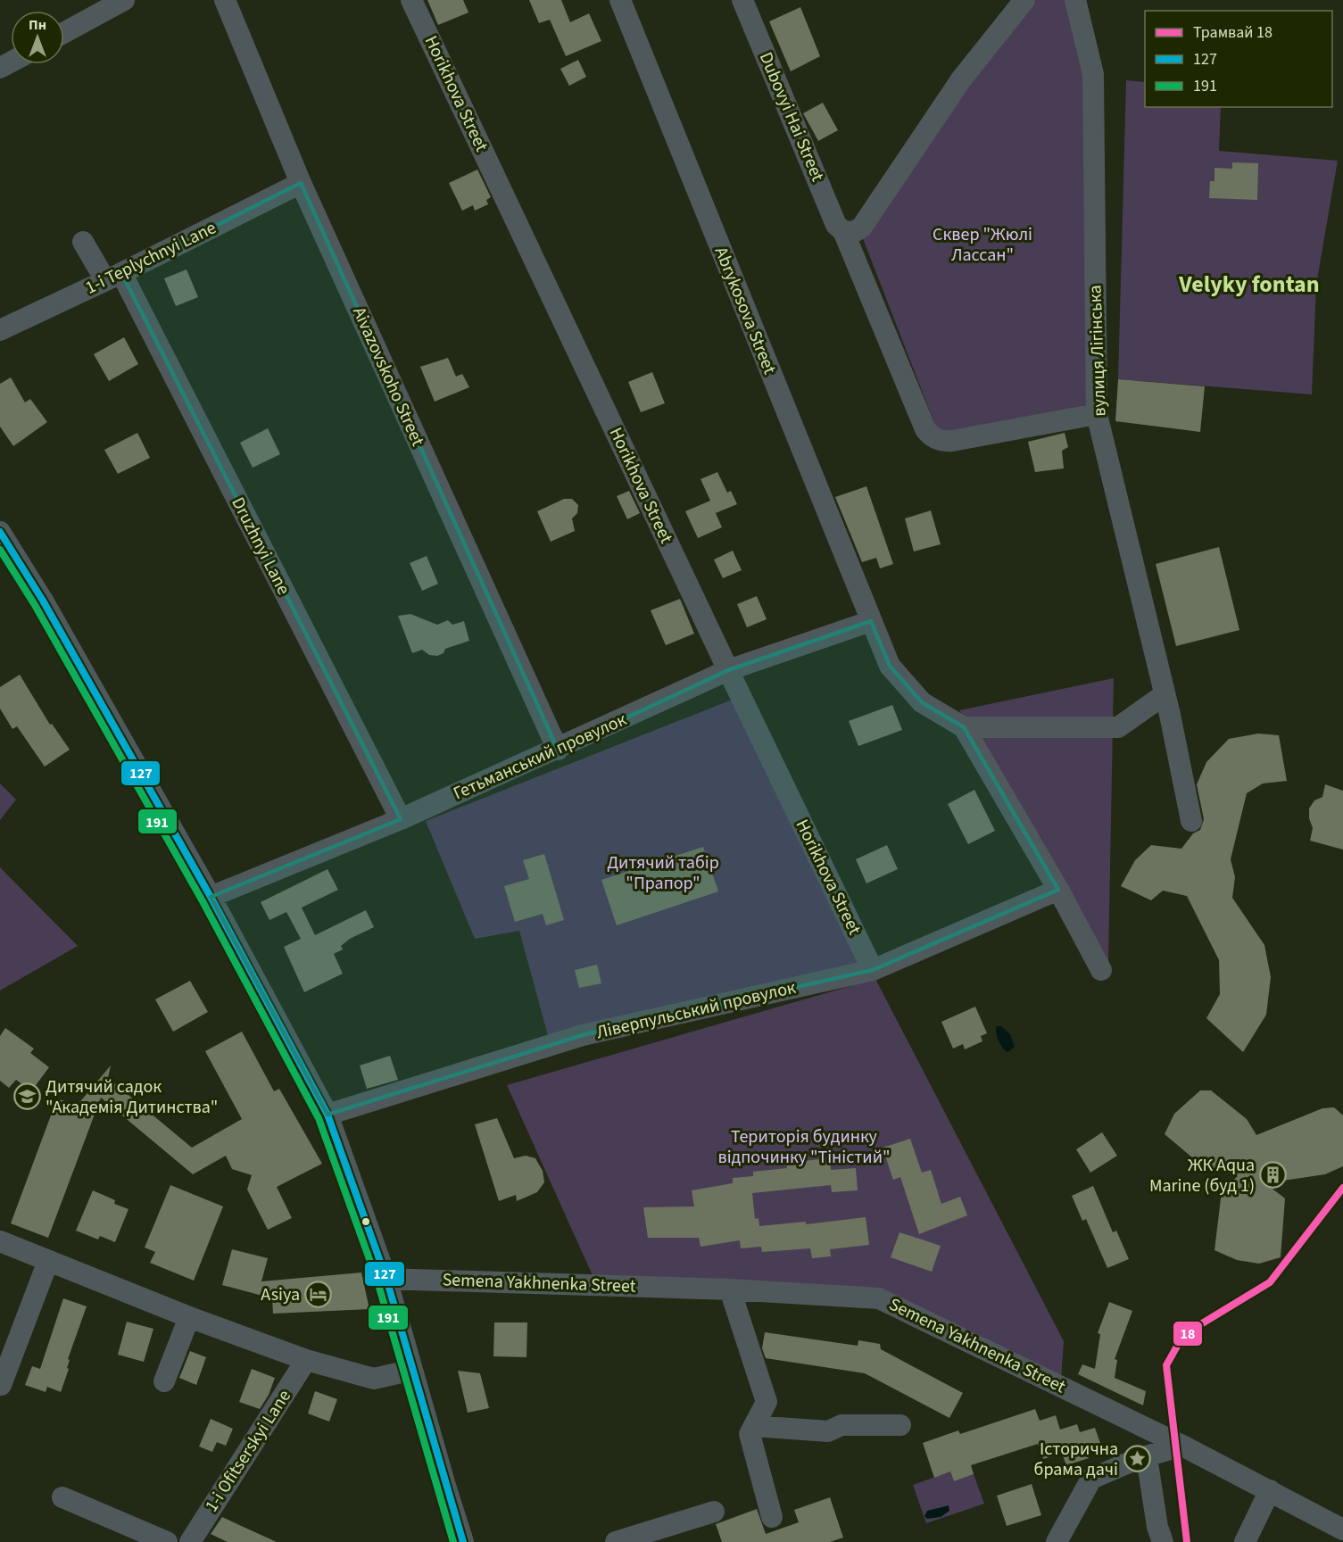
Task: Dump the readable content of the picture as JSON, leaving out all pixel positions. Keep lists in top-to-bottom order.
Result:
{
  "streets": {
    "street": [
      "Horikhova Street",
      "Dubovyi Hai Street",
      "1-i Teplychnyi Lane",
      "Abrykosova Street",
      "вулиця Лігінська",
      "Aivazovskoho Street",
      "Druzhnyi Lane",
      "Гетьманський провулок",
      "Ліверпульський провулок",
      "Semena Yakhnenka Street",
      "1-i Ofitserskyi Lane"
    ]
  },
  "crossings": [
    ["Horikhova Street", "Гетьманський провулок"],
    ["Horikhova Street", "Ліверпульський провулок"],
    ["Dubovyi Hai Street", "вулиця Лігінська"],
    ["1-i Teplychnyi Lane", "Aivazovskoho Street"],
    ["1-i Teplychnyi Lane", "Druzhnyi Lane"],
    ["Abrykosova Street", "Гетьманський провулок"],
    ["Aivazovskoho Street", "Гетьманський провулок"],
    ["Druzhnyi Lane", "Гетьманський провулок"]
  ],
  "districts": ["Velyky fontan"],
  "parks": ["Сквер \"Жюлі Лассан\"", "Дитячий табір \"Прапор\"", "Територія будинку відпочинку \"Тіністий\""],
  "places": {
    "school or university": ["Дитячий садок \"Академія Дитинства\""],
    "building": ["ЖК Aqua Marine (буд 1)"],
    "hotel": ["Asiya"],
    "place": ["Історична брама дачі"]
  },
  "lines": ["transit line 127", "transit line 191", "tram line 18"],
  "legend": ["Трамвай 18", "127", "191"],
  "north": "top"
}
